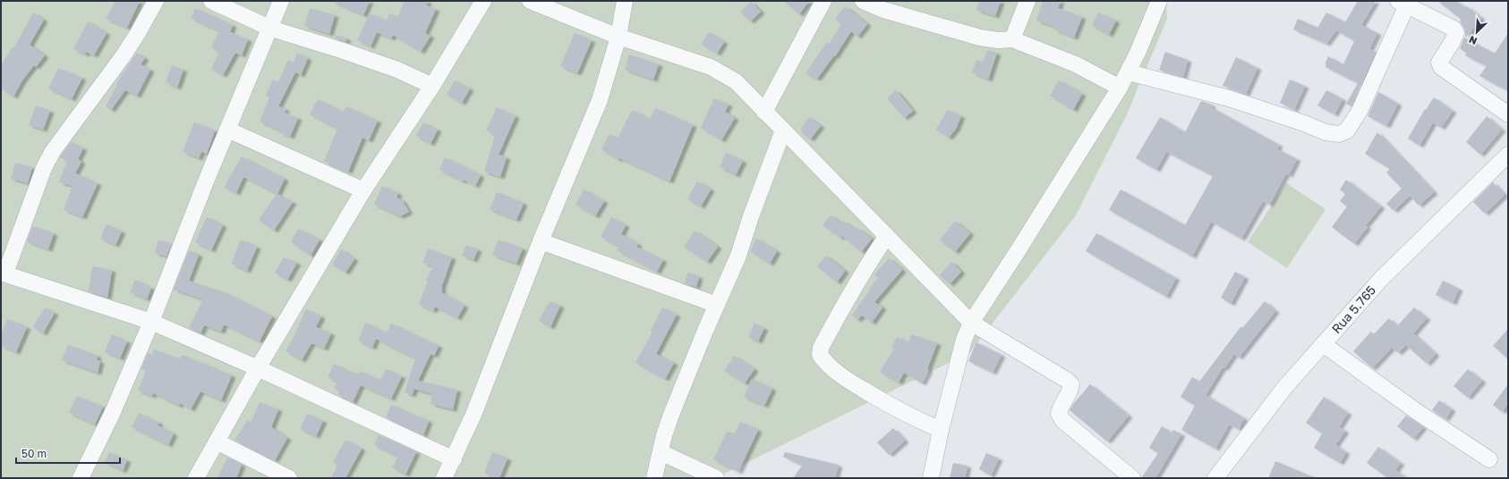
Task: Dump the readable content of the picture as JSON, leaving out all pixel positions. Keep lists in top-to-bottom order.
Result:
{
  "streets": {
    "street": ["Rua 5.765"]
  },
  "scale_bar": "50 m",
  "north": "bottom left"
}
